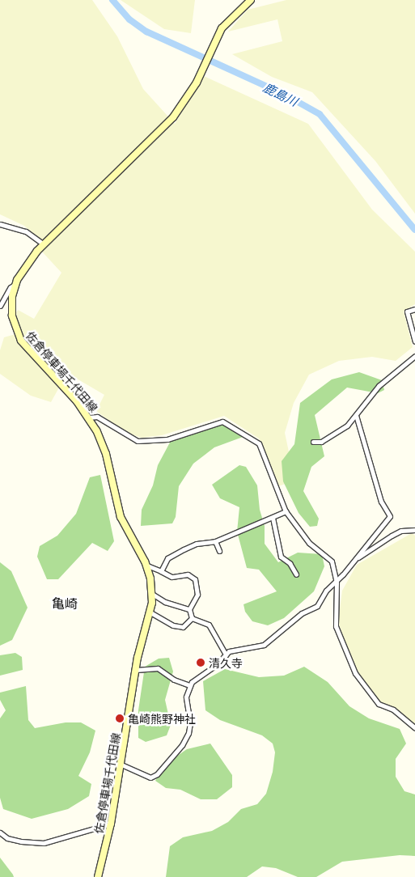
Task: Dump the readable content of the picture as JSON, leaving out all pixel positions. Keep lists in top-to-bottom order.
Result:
{
  "streets": {
    "main road": ["佐倉停車場千代田線"]
  },
  "districts": ["亀崎"],
  "water": ["鹿島川"],
  "places": ["清久寺", "亀崎熊野神社"]
}
